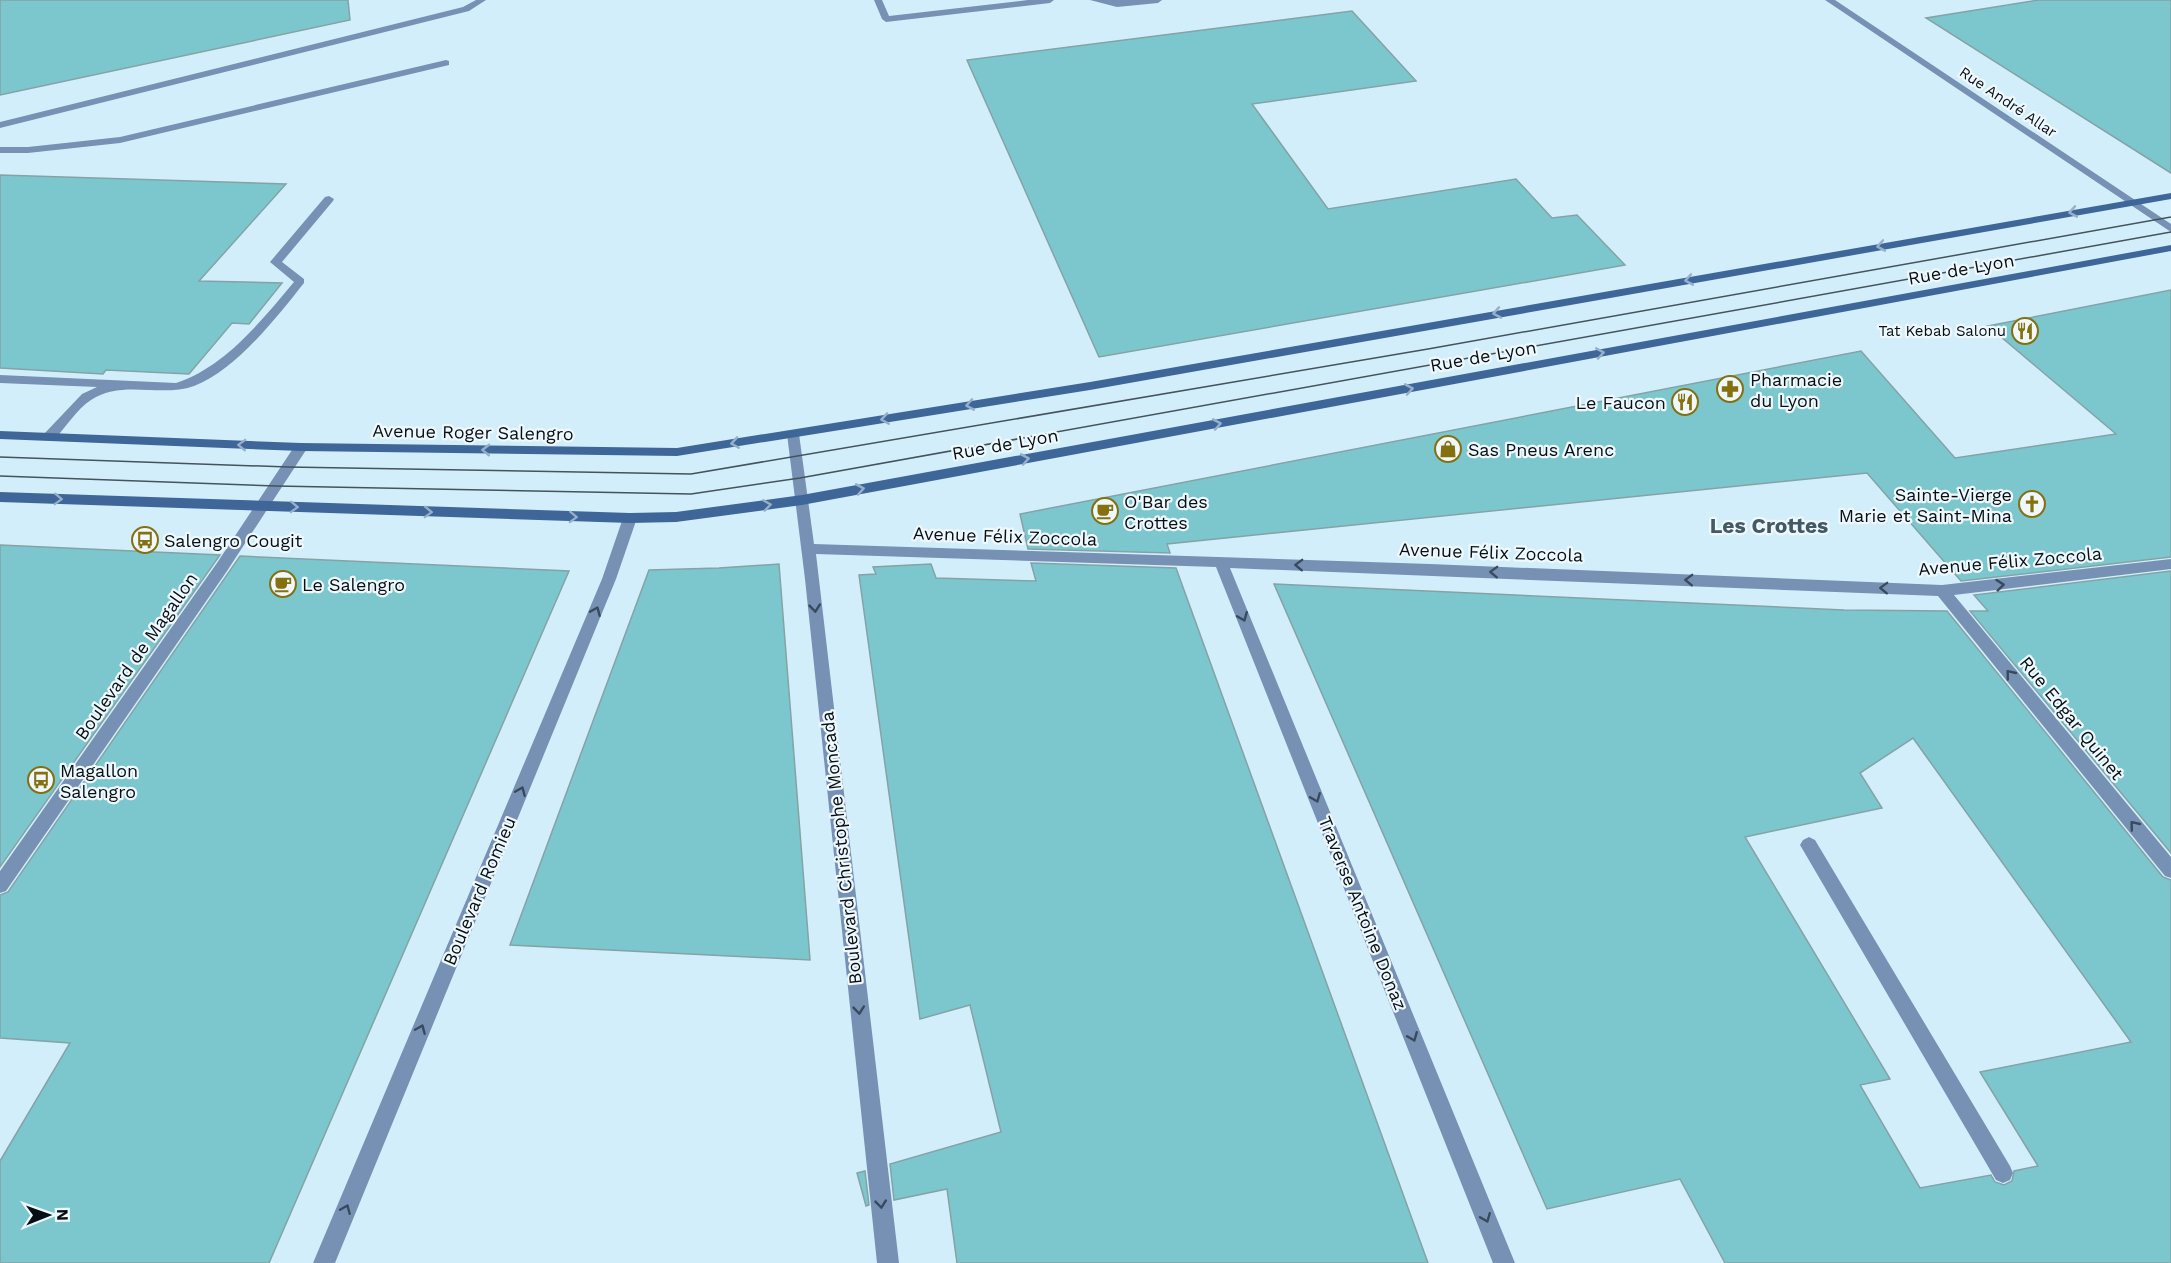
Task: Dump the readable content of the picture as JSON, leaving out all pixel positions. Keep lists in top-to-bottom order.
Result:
{
  "streets": {
    "street": [
      "Rue André Allar",
      "Rue de Lyon",
      "Avenue Roger Salengro",
      "Avenue Félix Zoccola",
      "Boulevard de Magallon",
      "Rue Edgar Quinet",
      "Boulevard Christophe Moncada",
      "Boulevard Romieu",
      "Traverse Antoine Donaz"
    ]
  },
  "crossings": [
    ["Rue André Allar", "Rue de Lyon"],
    ["Rue de Lyon", "Avenue Roger Salengro"],
    ["Rue de Lyon", "Boulevard Christophe Moncada"],
    ["Avenue Roger Salengro", "Boulevard de Magallon"],
    ["Avenue Roger Salengro", "Boulevard Christophe Moncada"],
    ["Avenue Félix Zoccola", "Rue Edgar Quinet"],
    ["Avenue Félix Zoccola", "Boulevard Christophe Moncada"],
    ["Avenue Félix Zoccola", "Traverse Antoine Donaz"]
  ],
  "one_way": [
    "Rue Edgar Quinet",
    "Boulevard Christophe Moncada",
    "Boulevard Romieu",
    "Traverse Antoine Donaz"
  ],
  "districts": ["Les Crottes"],
  "places": {
    "restaurant": ["Tat Kebab Salonu", "Le Faucon"],
    "pharmacy": ["Pharmacie du Lyon"],
    "shop": ["Sas Pneus Arenc"],
    "church": ["Sainte-Vierge Marie et Saint-Mina"],
    "cafe": ["O'Bar des Crottes", "Le Salengro"],
    "bus stop": ["Salengro Cougit", "Magallon Salengro"]
  },
  "north": "right"
}
